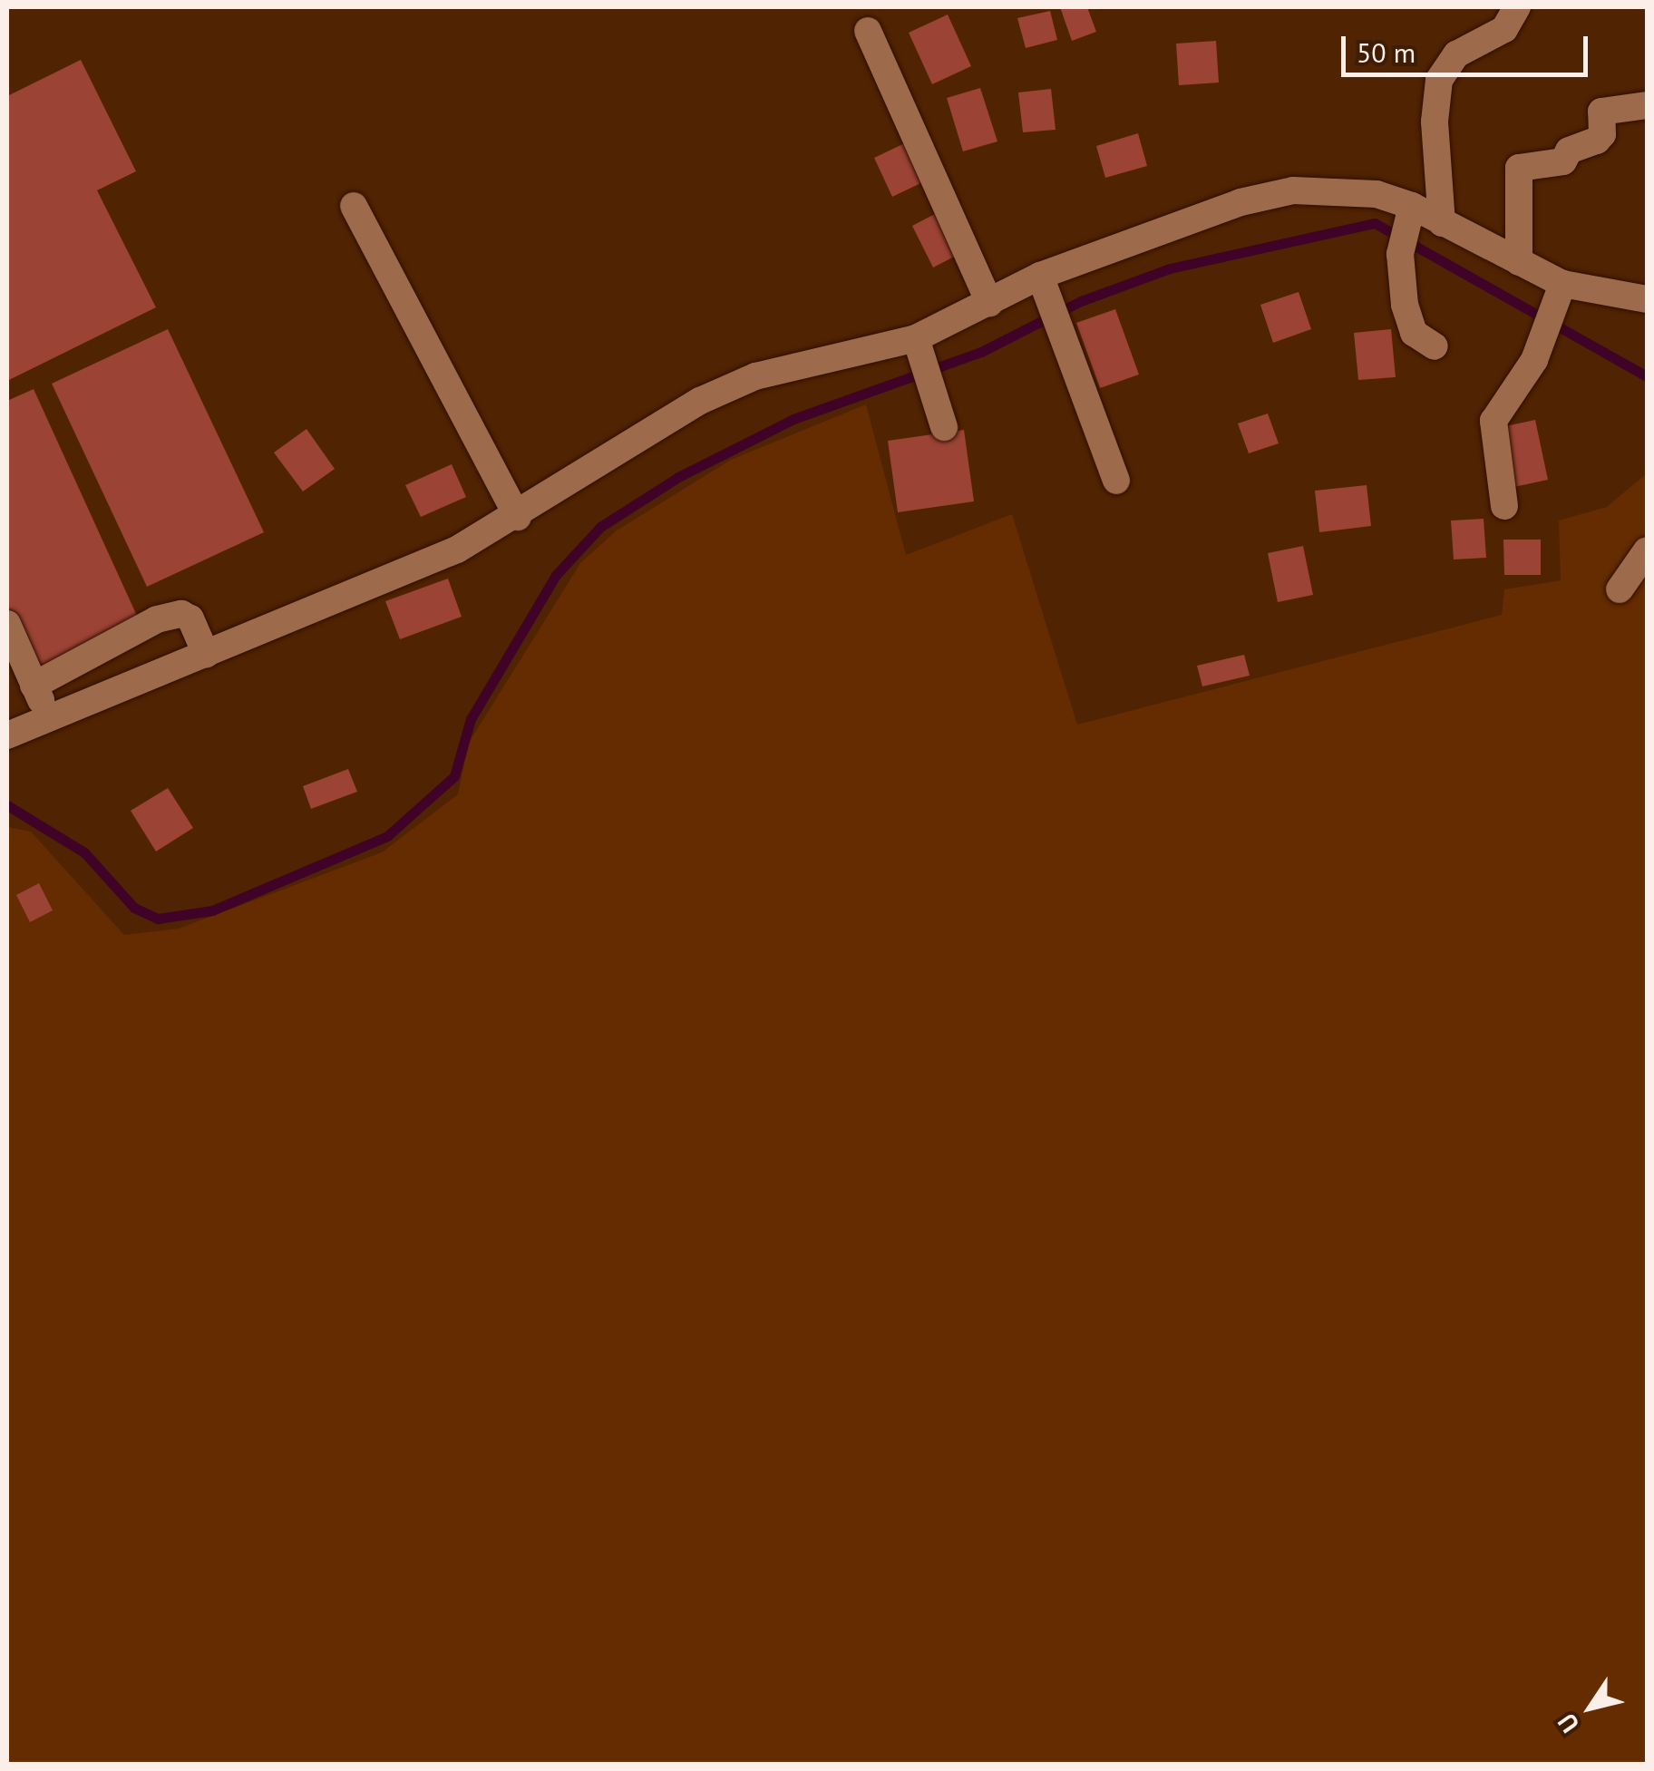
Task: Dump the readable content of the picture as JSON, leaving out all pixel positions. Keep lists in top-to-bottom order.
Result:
{
  "scale_bar": "50 m",
  "north": "bottom left"
}
